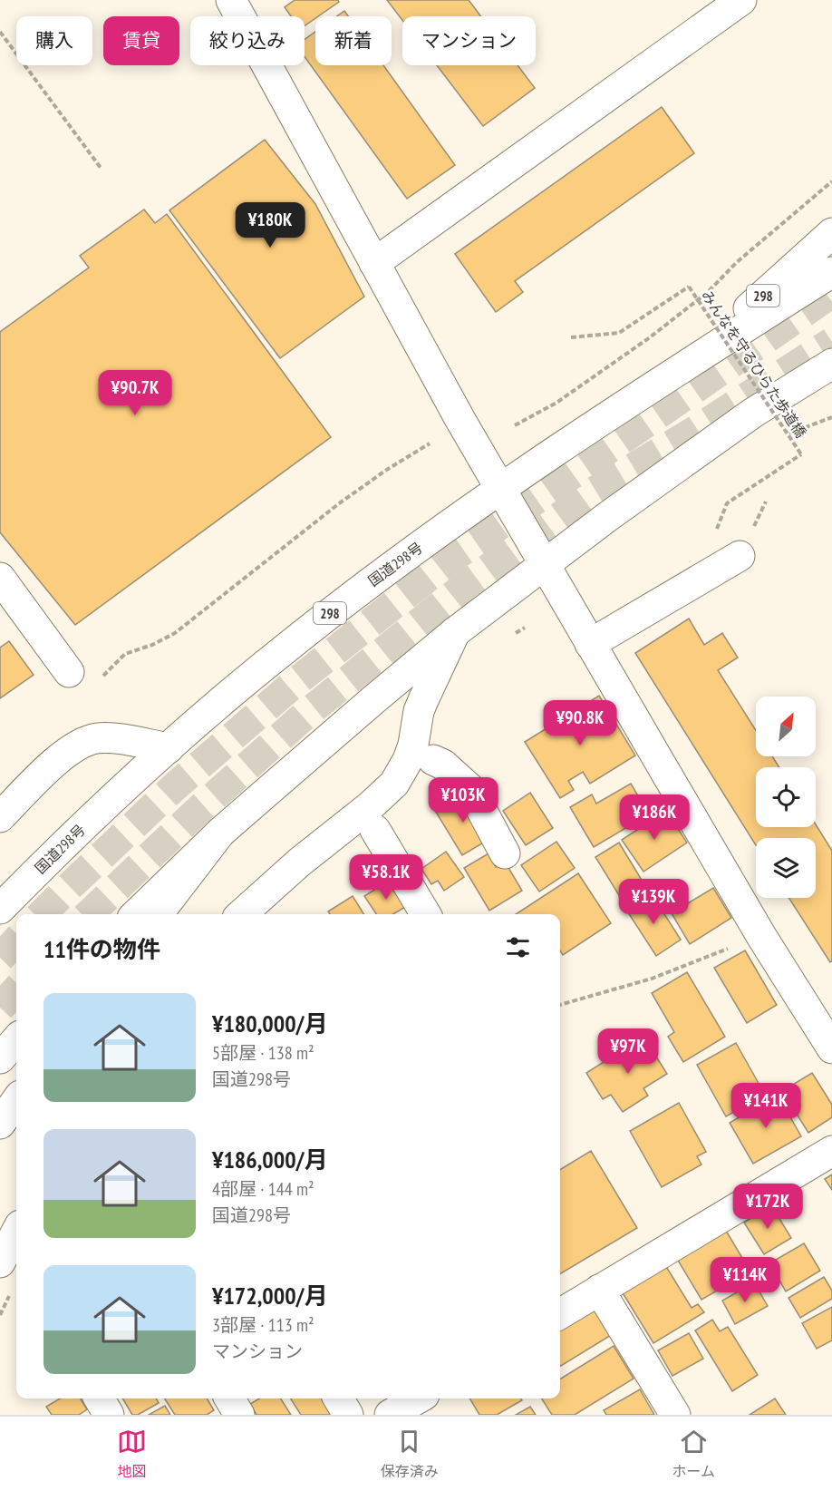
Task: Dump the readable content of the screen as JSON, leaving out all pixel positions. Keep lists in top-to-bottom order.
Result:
{
  "streets": {
    "main road": ["298", "国道298号"],
    "path": ["みんなを守るひらた歩道橋"]
  },
  "crossings": [
    ["298", "国道298号"]
  ],
  "north": "top right",
  "page": {
    "chip": [
      "購入",
      "賃貸",
      "絞り込み",
      "新着",
      "マンション"
    ],
    "price": [
      "¥180K",
      "¥90.7K",
      "¥90.8K",
      "¥103K",
      "¥186K",
      "¥58.1K",
      "¥139K",
      "¥97K",
      "¥141K",
      "¥172K",
      "¥114K"
    ],
    "heading": "11件の物件",
    "list": [
      {
        "name": "¥180,000/月",
        "note": "5部屋 · 138 m² · 国道298号"
      },
      {
        "name": "¥186,000/月",
        "note": "4部屋 · 144 m² · 国道298号"
      },
      {
        "name": "¥172,000/月",
        "note": "3部屋 · 113 m² · マンション"
      }
    ],
    "tabs": ["地図", "保存済み", "ホーム"]
  }
}
